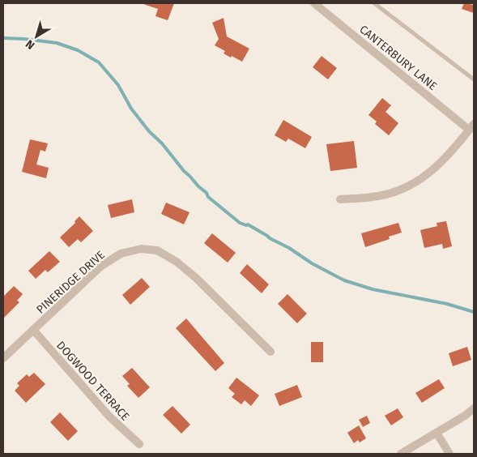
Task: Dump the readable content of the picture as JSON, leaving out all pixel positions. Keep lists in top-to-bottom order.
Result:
{
  "streets": {
    "street": ["CANTERBURY LANE", "PINERIDGE DRIVE", "DOGWOOD TERRACE"]
  },
  "crossings": [
    ["PINERIDGE DRIVE", "DOGWOOD TERRACE"]
  ],
  "north": "bottom left"
}
